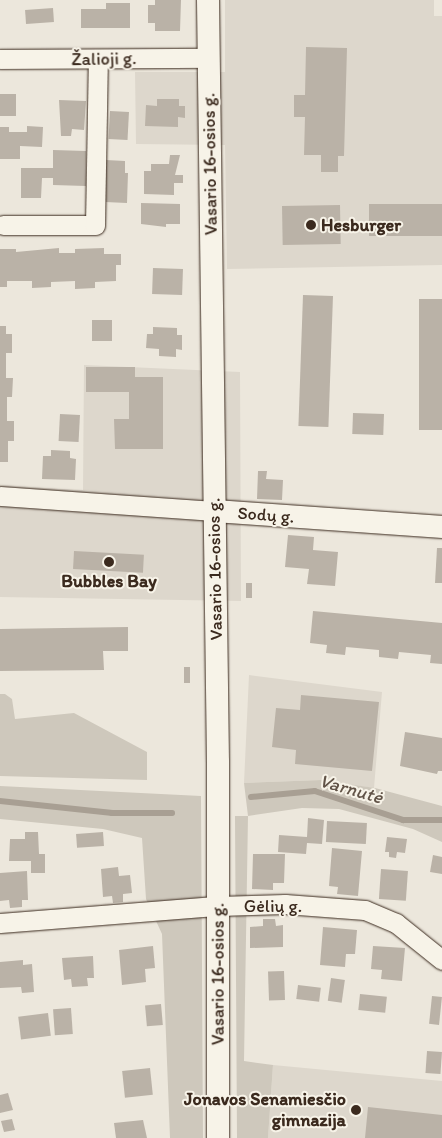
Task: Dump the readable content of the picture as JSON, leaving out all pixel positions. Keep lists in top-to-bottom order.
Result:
{
  "streets": {
    "main road": ["Vasario 16-osios g.", "Sodų g."],
    "street": ["Žalioji g.", "Gėlių g."]
  },
  "crossings": [
    ["Žalioji g.", "Vasario 16-osios g."],
    ["Vasario 16-osios g.", "Sodų g."],
    ["Vasario 16-osios g.", "Gėlių g."]
  ],
  "water": ["Varnutė"],
  "places": ["Hesburger", "Bubbles Bay", "Jonavos Senamiesčio gimnazija"]
}
